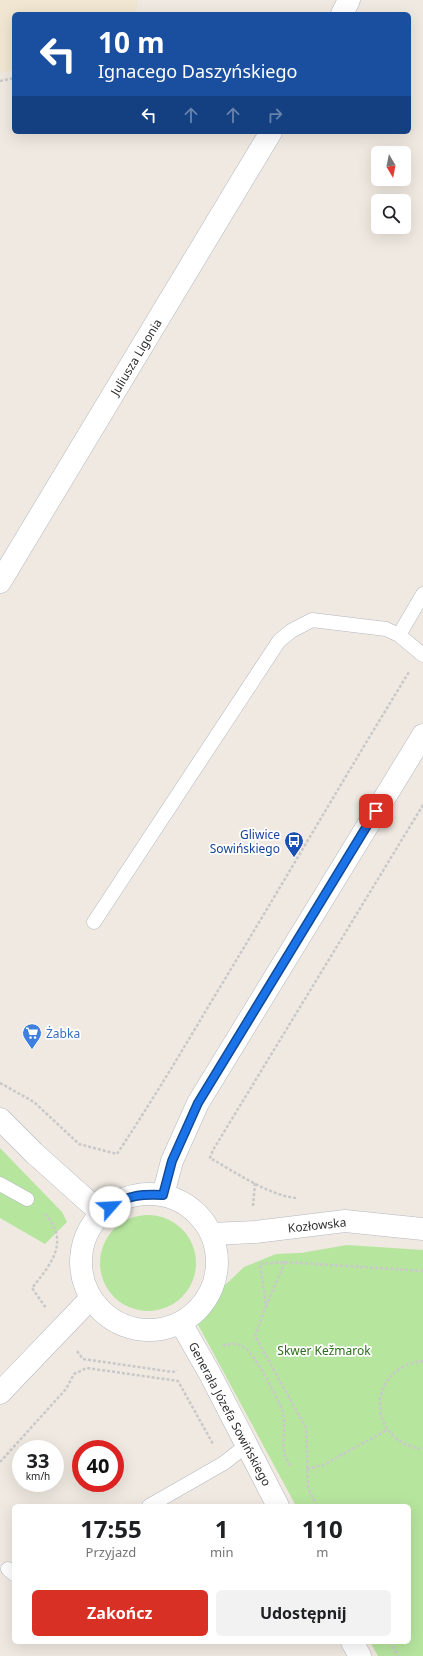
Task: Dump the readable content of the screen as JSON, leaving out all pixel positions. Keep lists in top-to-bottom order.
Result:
{
  "streets": {
    "street": ["Juliusza Ligonia", "Kozłowska", "Generała Józefa Sowińskiego"]
  },
  "crossings": [
    ["Kozłowska", "Generała Józefa Sowińskiego"]
  ],
  "parks": ["Skwer Kežmarok"],
  "places": {
    "bus stop": ["Gliwice Sowińskiego"],
    "supermarket": ["Żabka"]
  },
  "north": "bottom",
  "page": {
    "turn": ["10 m", "Ignacego Daszyńskiego"],
    "speed": "33 km/h",
    "limit": "40",
    "eta": [
      "17:55",
      "Przyjazd",
      "1",
      "min",
      "110",
      "m"
    ],
    "buttons": ["Zakończ", "Udostępnij"]
  }
}
